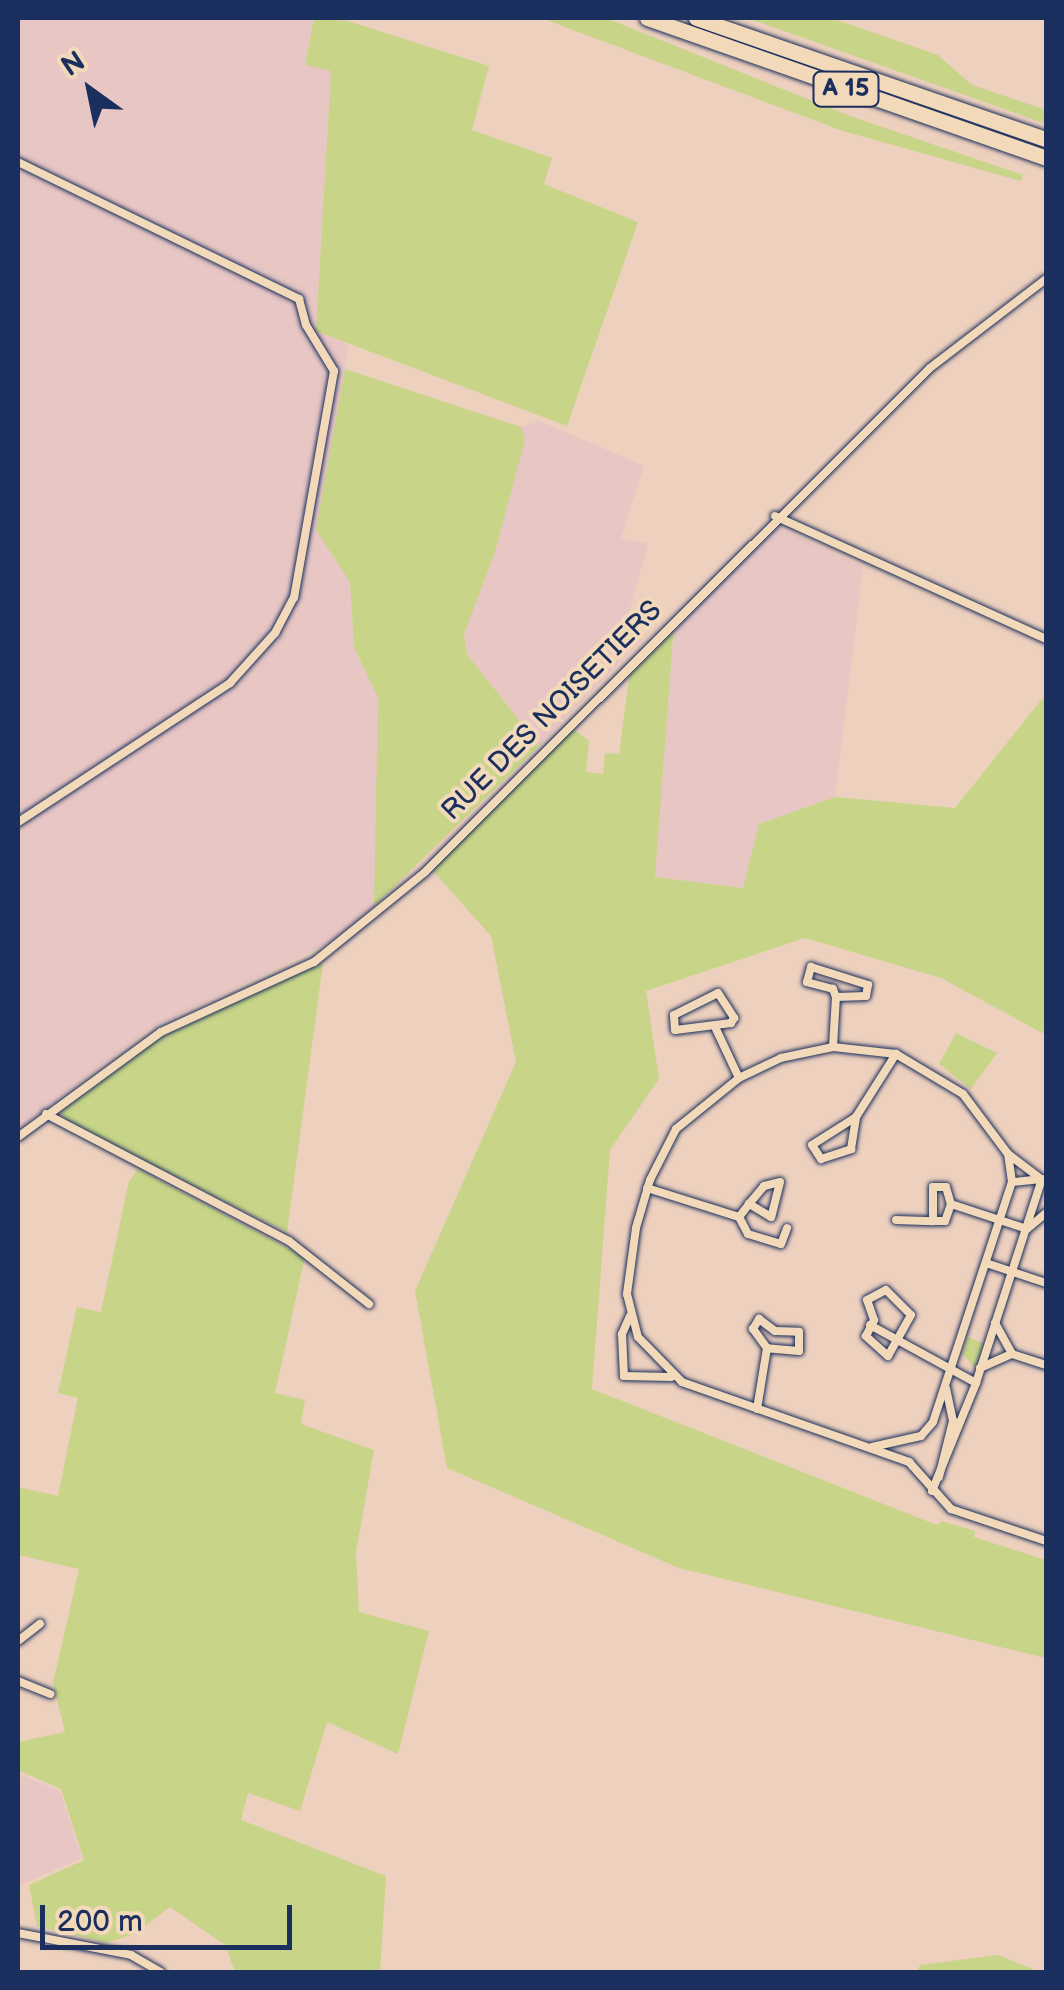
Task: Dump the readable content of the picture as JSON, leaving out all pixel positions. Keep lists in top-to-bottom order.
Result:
{
  "streets": {
    "highway": ["A 15"],
    "street": ["RUE DES NOISETIERS"]
  },
  "scale_bar": "200 m",
  "north": "top left"
}
